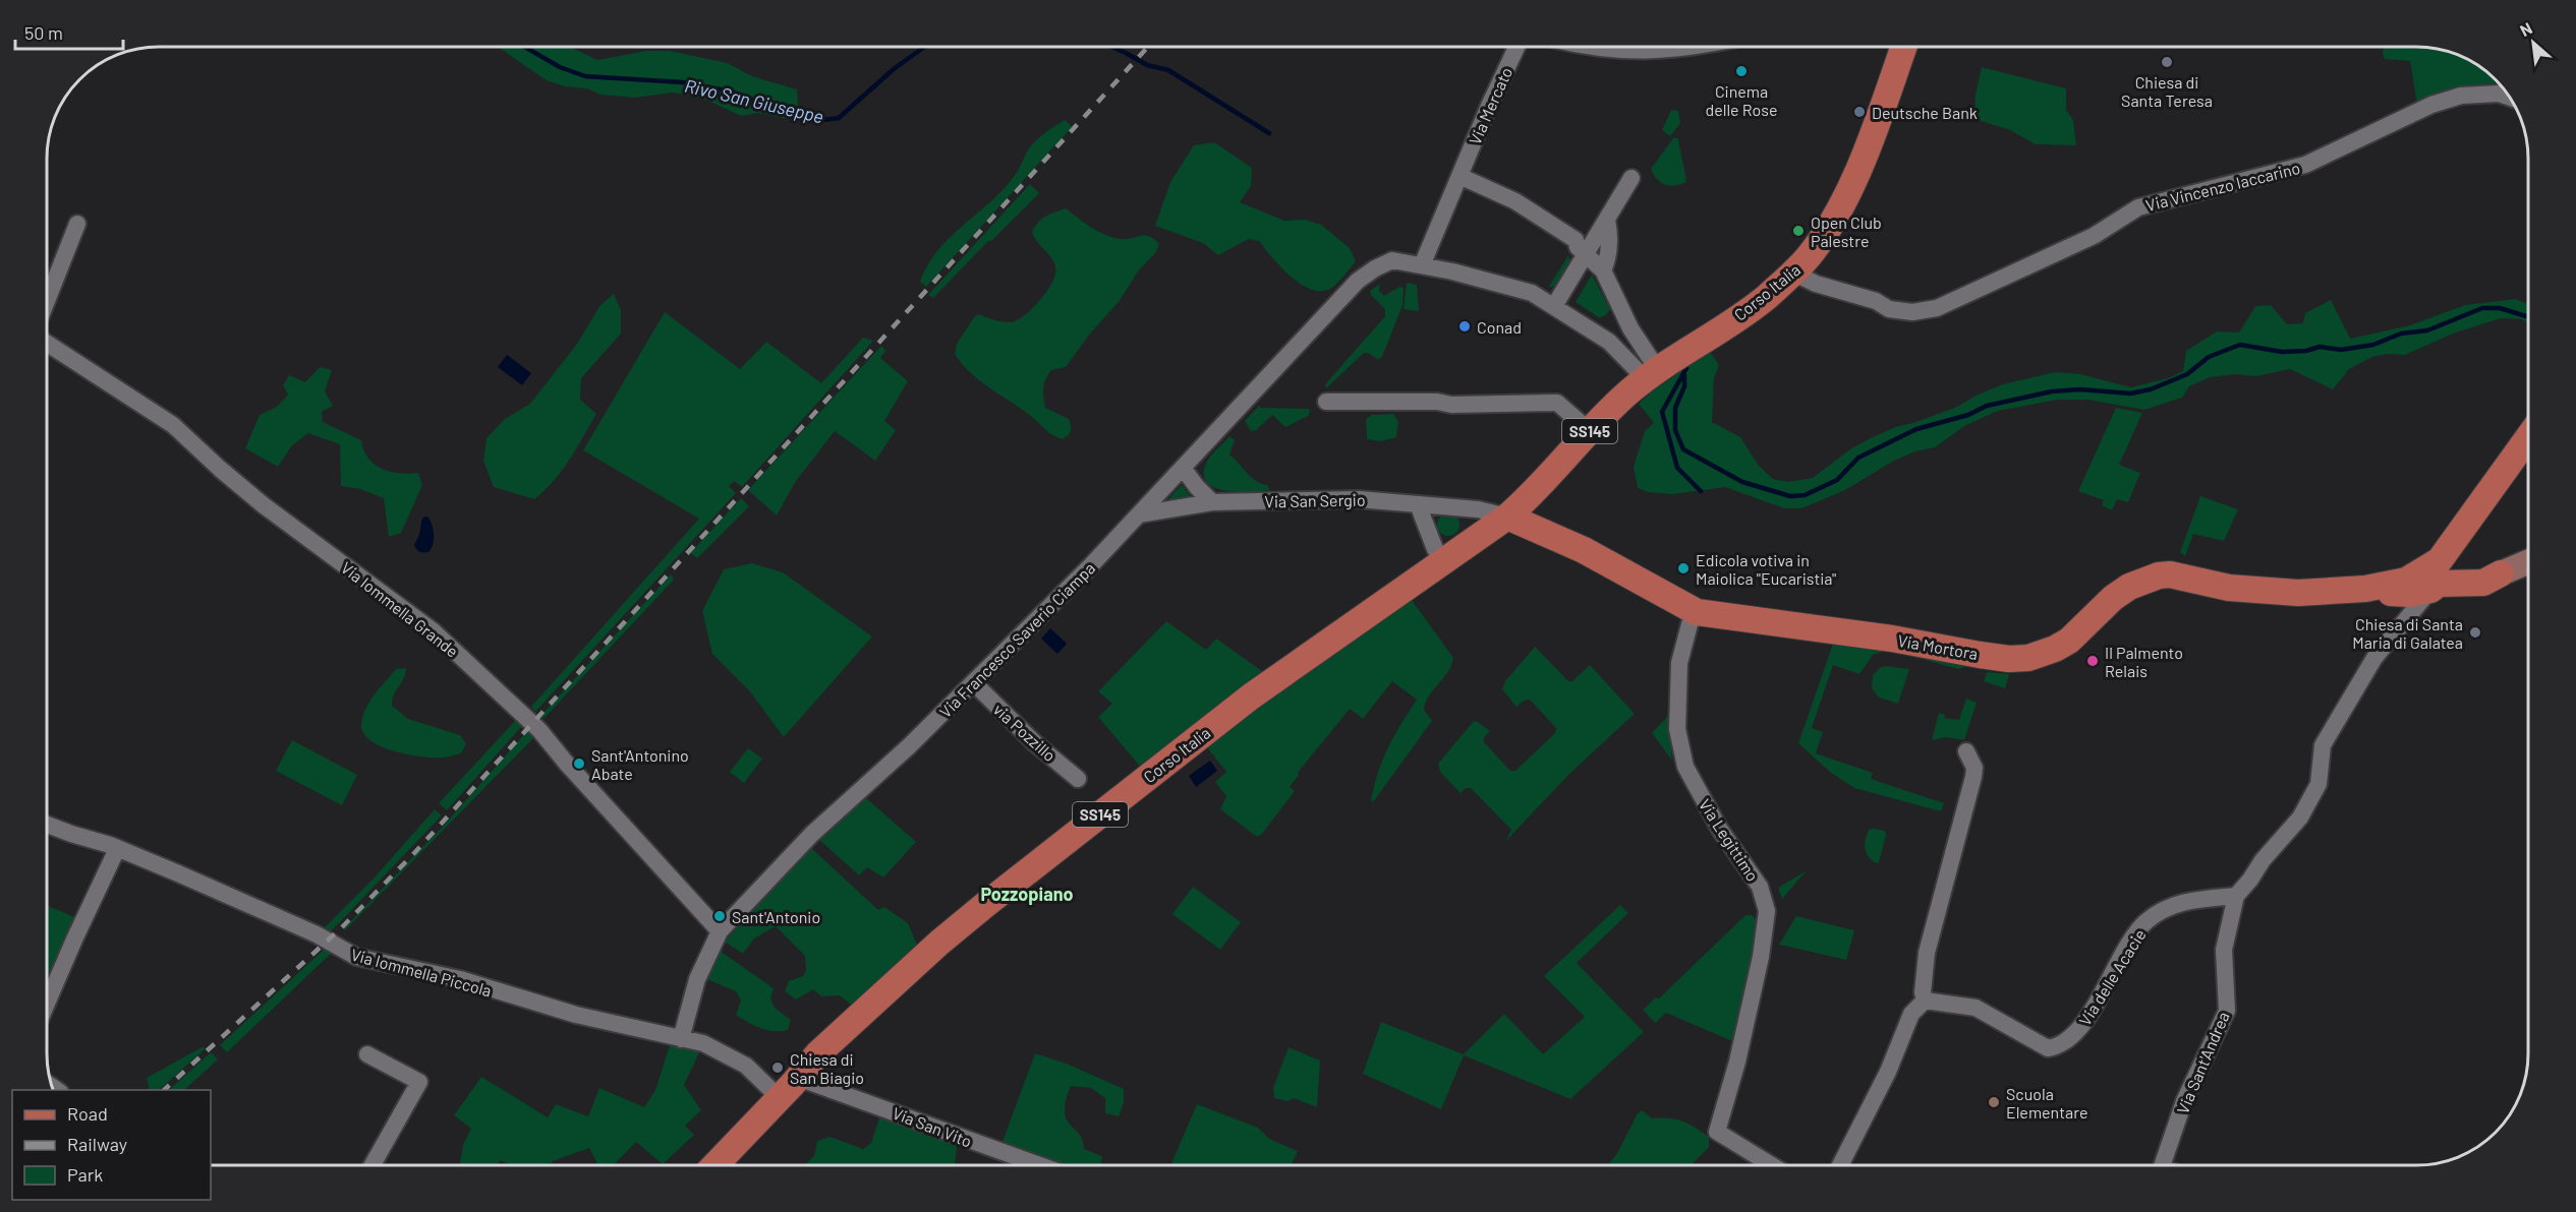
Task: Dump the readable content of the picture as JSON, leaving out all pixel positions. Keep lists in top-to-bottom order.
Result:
{
  "streets": {
    "main road": ["Corso Italia", "SS145", "Via Mortora"],
    "street": [
      "Via Mercato",
      "Via Vincenzo Iaccarino",
      "Via San Sergio",
      "Via Iommella Grande",
      "Via Francesco Saverio Ciampa",
      "via Pozzillo",
      "Via Legittimo",
      "Via Iommella Piccola",
      "Via delle Acacie",
      "Via Sant'Andrea",
      "Via San Vito"
    ]
  },
  "crossings": [
    ["Via Mercato", "Via Francesco Saverio Ciampa"],
    ["Via Vincenzo Iaccarino", "Corso Italia"],
    ["Corso Italia", "Via San Sergio"],
    ["Corso Italia", "Via Mortora"],
    ["Corso Italia", "Via San Vito"],
    ["Via San Sergio", "Via Francesco Saverio Ciampa"],
    ["Via San Sergio", "Via Mortora"],
    ["Via Iommella Grande", "Via Francesco Saverio Ciampa"],
    ["Via Francesco Saverio Ciampa", "via Pozzillo"],
    ["Via Francesco Saverio Ciampa", "Via Iommella Piccola"],
    ["Via Mortora", "Via Legittimo"],
    ["Via delle Acacie", "Via Sant'Andrea"]
  ],
  "districts": ["Pozzopiano"],
  "water": ["Rivo San Giuseppe"],
  "places": [
    "Chiesa di Santa Teresa",
    "Cinema delle Rose",
    "Deutsche Bank",
    "Open Club Palestre",
    "Conad",
    "Edicola votiva in Maiolica \"Eucaristia\"",
    "Chiesa di Santa Maria di Galatea",
    "Il Palmento Relais",
    "Sant'Antonino Abate",
    "Sant'Antonio",
    "Chiesa di San Biagio",
    "Scuola Elementare"
  ],
  "legend": ["Road", "Railway", "Park"],
  "scale_bar": "50 m",
  "north": "top left"
}
